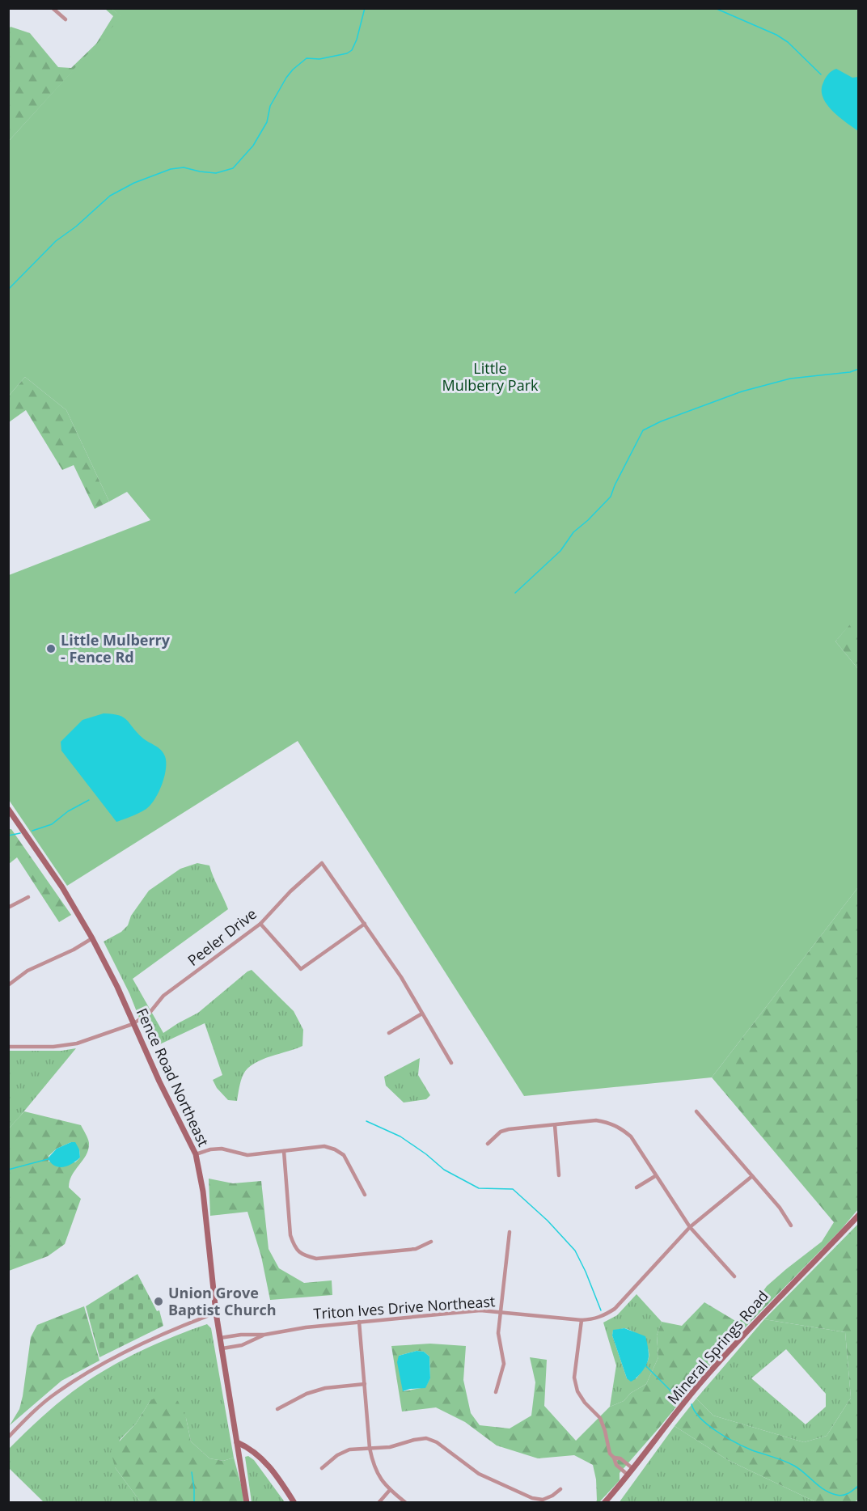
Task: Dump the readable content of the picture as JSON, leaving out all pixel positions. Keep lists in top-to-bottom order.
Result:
{
  "streets": {
    "street": [
      "Peeler Drive",
      "Fence Road Northeast",
      "Triton Ives Drive Northeast",
      "Mineral Springs Road"
    ]
  },
  "crossings": [
    ["Peeler Drive", "Fence Road Northeast"],
    ["Fence Road Northeast", "Triton Ives Drive Northeast"]
  ],
  "parks": ["Little Mulberry Park"],
  "places": ["Little Mulberry - Fence Rd", "Union Grove Baptist Church"]
}
